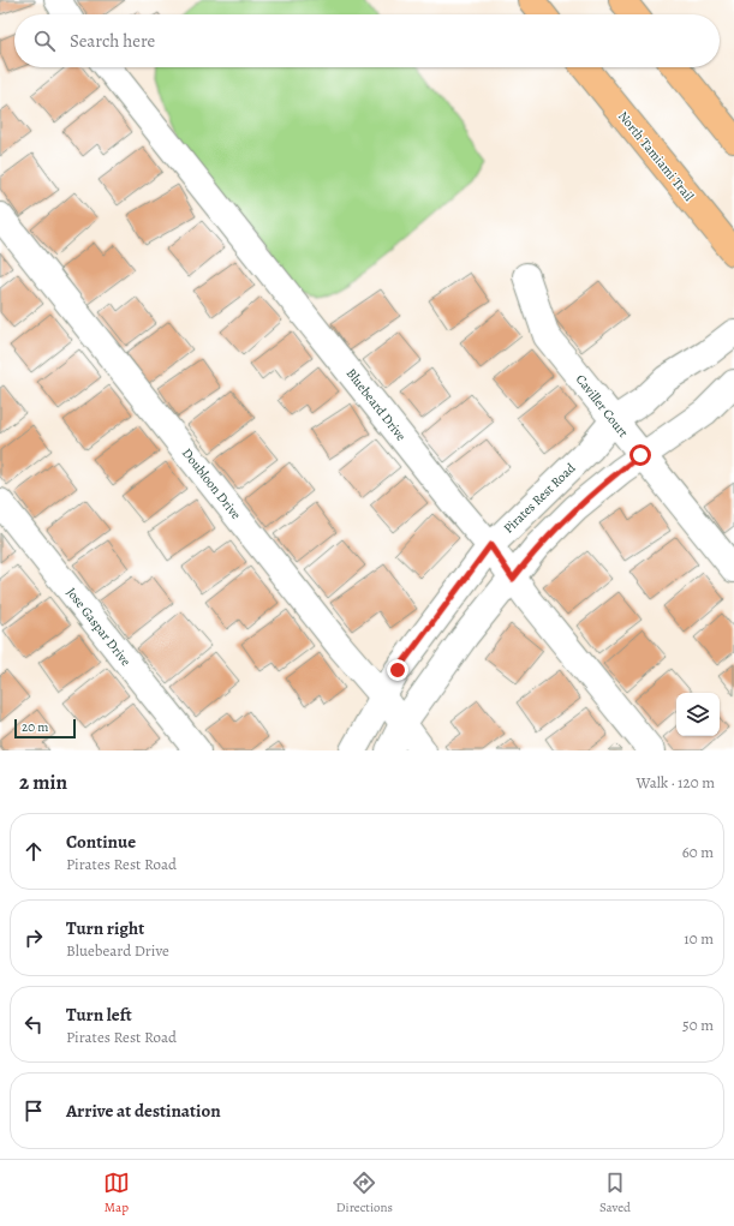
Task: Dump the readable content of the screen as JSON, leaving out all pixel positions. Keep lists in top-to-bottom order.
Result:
{
  "streets": {
    "main road": ["North Tamiami Trail"],
    "street": [
      "Bluebeard Drive",
      "Caviller Court",
      "Doubloon Drive",
      "Pirates Rest Road",
      "Jose Gaspar Drive"
    ]
  },
  "crossings": [
    ["Bluebeard Drive", "Pirates Rest Road"],
    ["Caviller Court", "Pirates Rest Road"],
    ["Doubloon Drive", "Pirates Rest Road"]
  ],
  "scale_bar": "20 m",
  "page": {
    "search": "Search here",
    "scale": "20 m",
    "heading": ["2 min", "Walk · 120 m"],
    "list": [
      ["Continue", "Pirates Rest Road", "60 m"],
      ["Turn right", "Bluebeard Drive", "10 m"],
      ["Turn left", "Pirates Rest Road", "50 m"],
      "Arrive at destination"
    ],
    "nav": ["Map", "Directions", "Saved"]
  }
}
